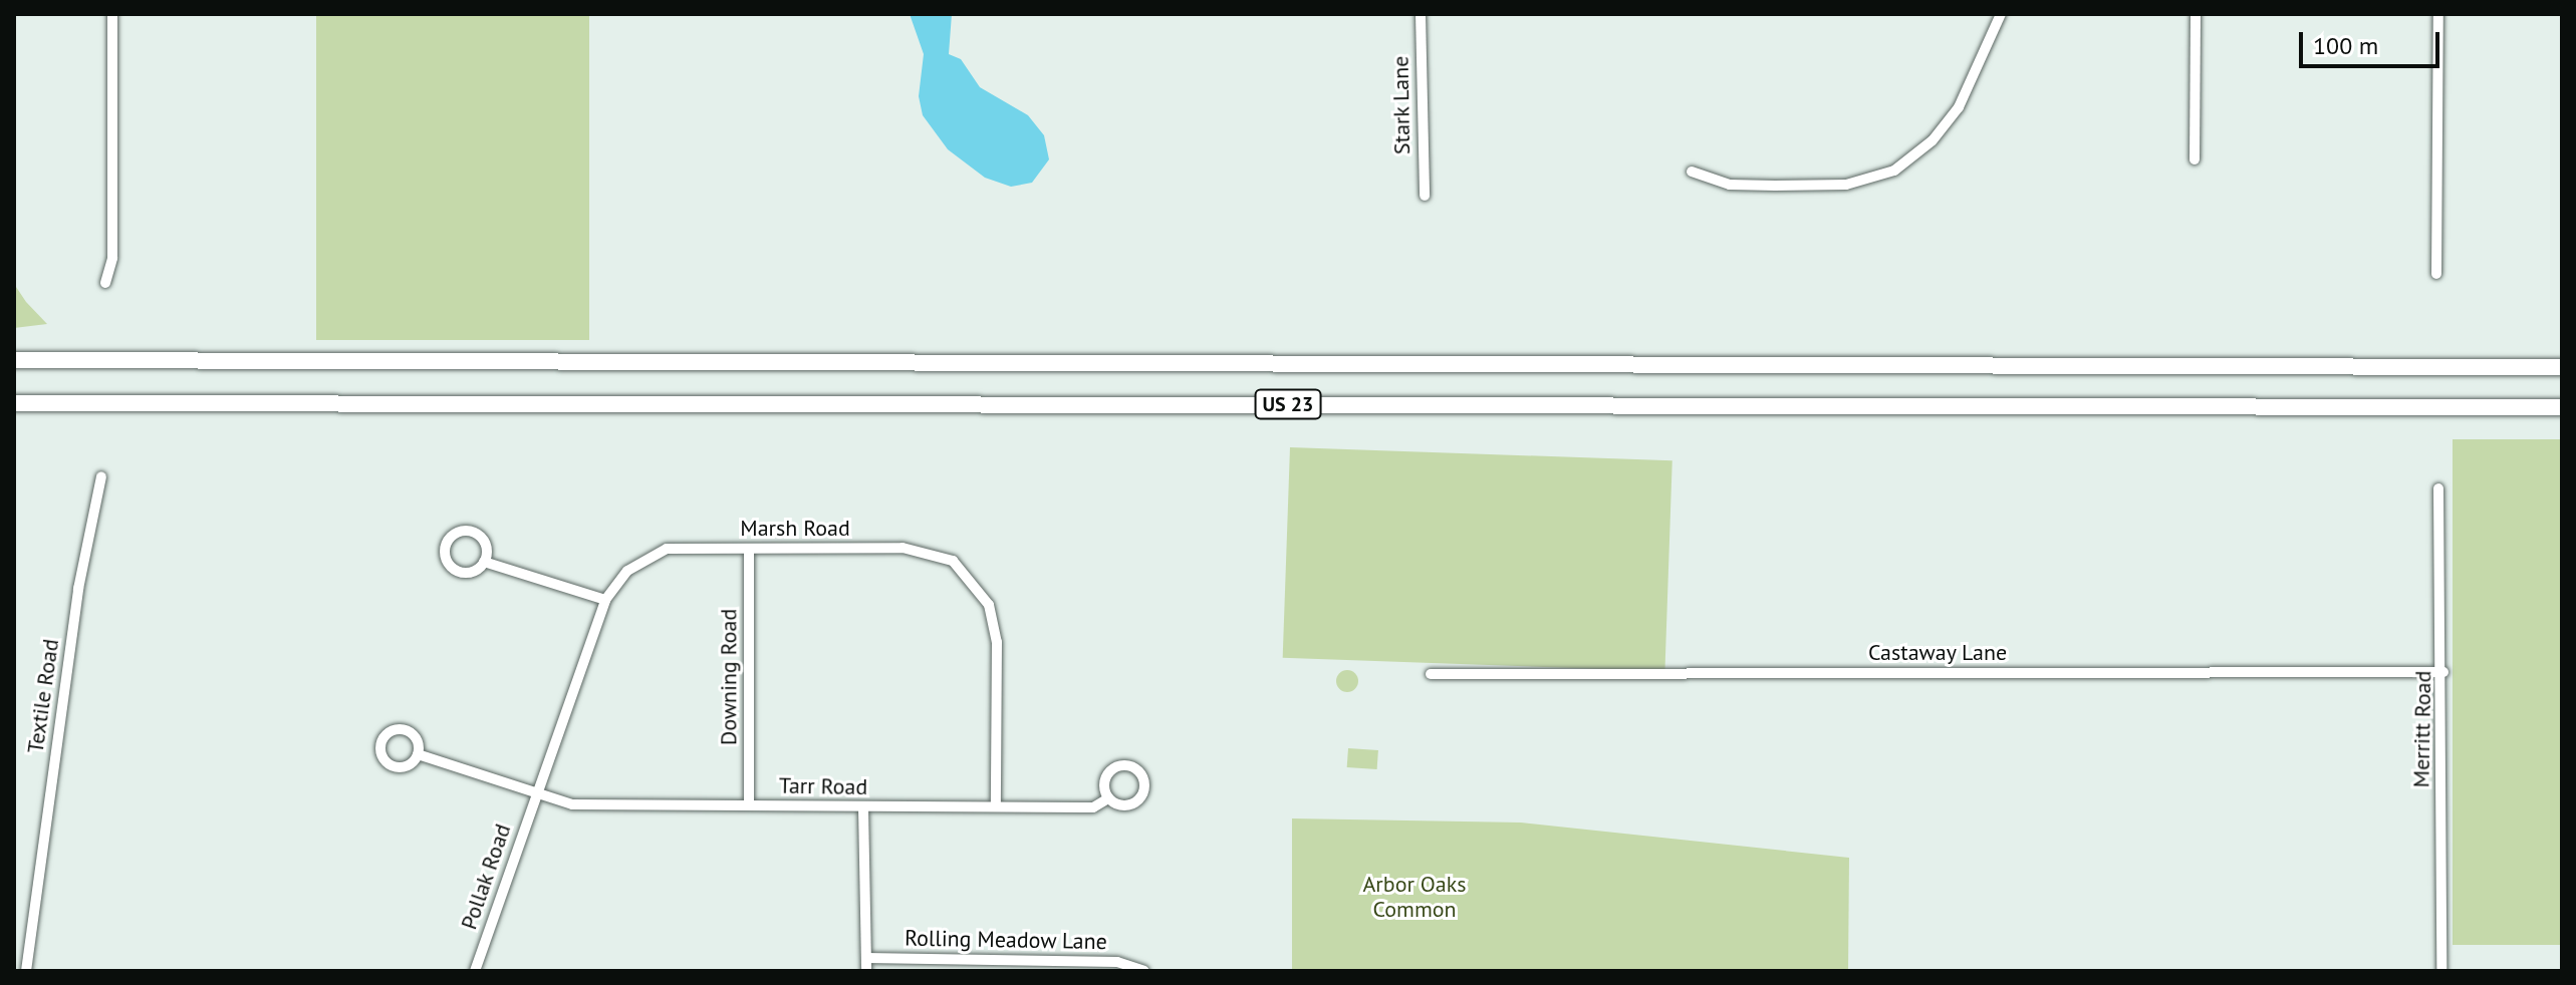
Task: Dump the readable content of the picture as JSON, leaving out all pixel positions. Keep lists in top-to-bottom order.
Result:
{
  "streets": {
    "highway": ["US 23"],
    "street": [
      "Stark Lane",
      "Marsh Road",
      "Castaway Lane",
      "Downing Road",
      "Textile Road",
      "Merritt Road",
      "Tarr Road",
      "Pollak Road",
      "Rolling Meadow Lane"
    ]
  },
  "crossings": [
    ["Marsh Road", "Downing Road"],
    ["Marsh Road", "Tarr Road"],
    ["Marsh Road", "Pollak Road"],
    ["Castaway Lane", "Merritt Road"],
    ["Downing Road", "Tarr Road"],
    ["Tarr Road", "Pollak Road"]
  ],
  "parks": ["Arbor Oaks Common"],
  "scale_bar": "100 m"
}
